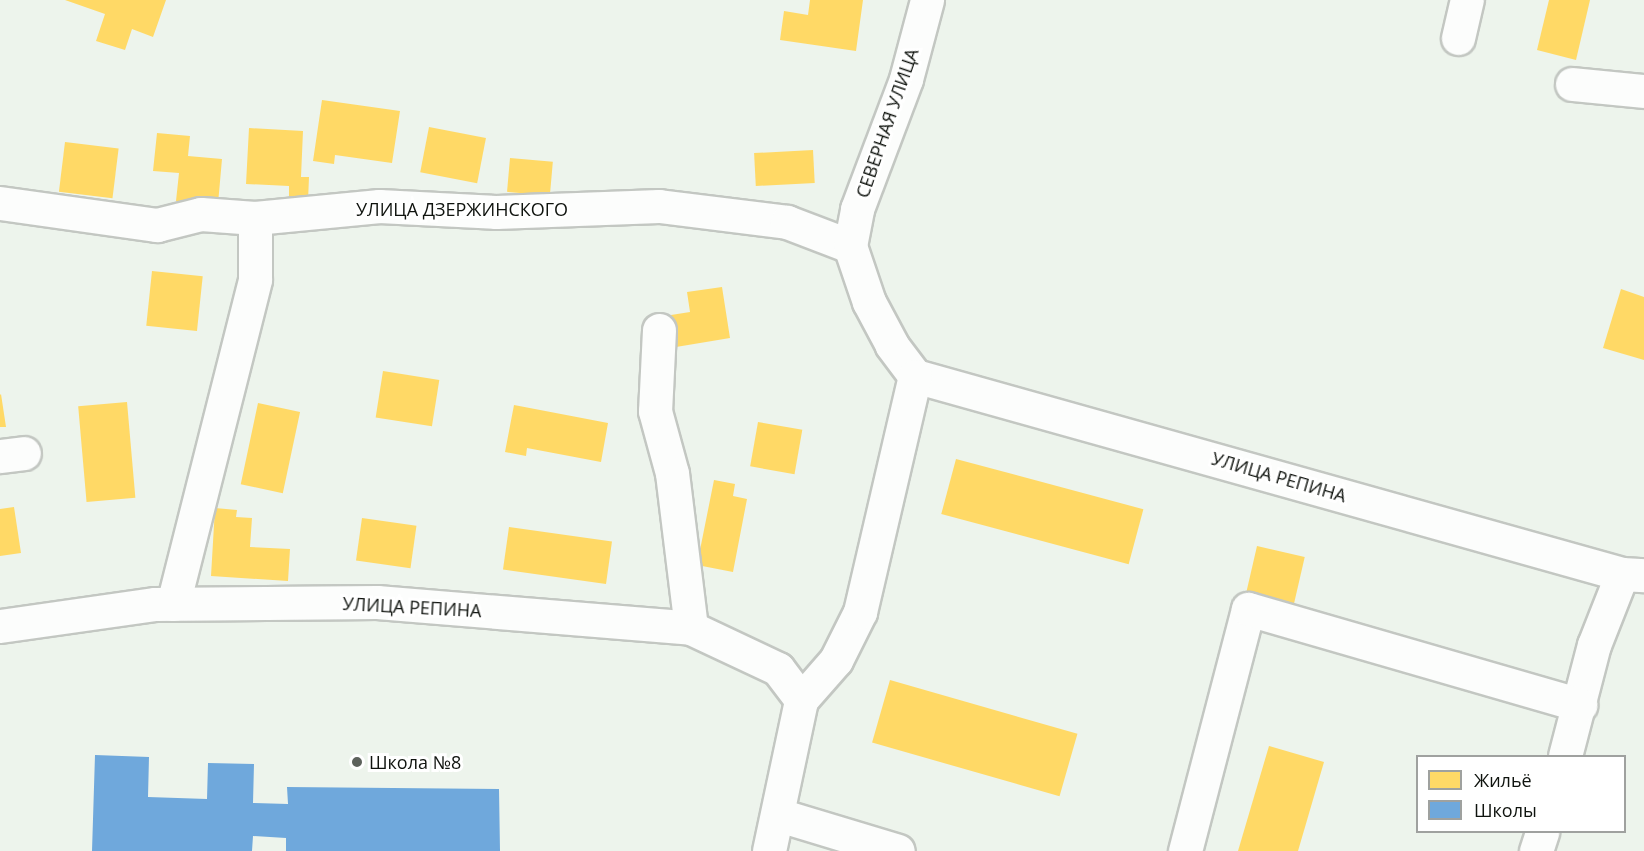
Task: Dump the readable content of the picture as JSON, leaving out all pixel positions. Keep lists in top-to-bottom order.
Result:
{
  "streets": {
    "street": ["СЕВЕРНАЯ УЛИЦА", "УЛИЦА ДЗЕРЖИНСКОГО", "УЛИЦА РЕПИНА"]
  },
  "crossings": [
    ["СЕВЕРНАЯ УЛИЦА", "УЛИЦА ДЗЕРЖИНСКОГО"]
  ],
  "places": ["Школа №8"],
  "legend": ["Жильё", "Школы"]
}
